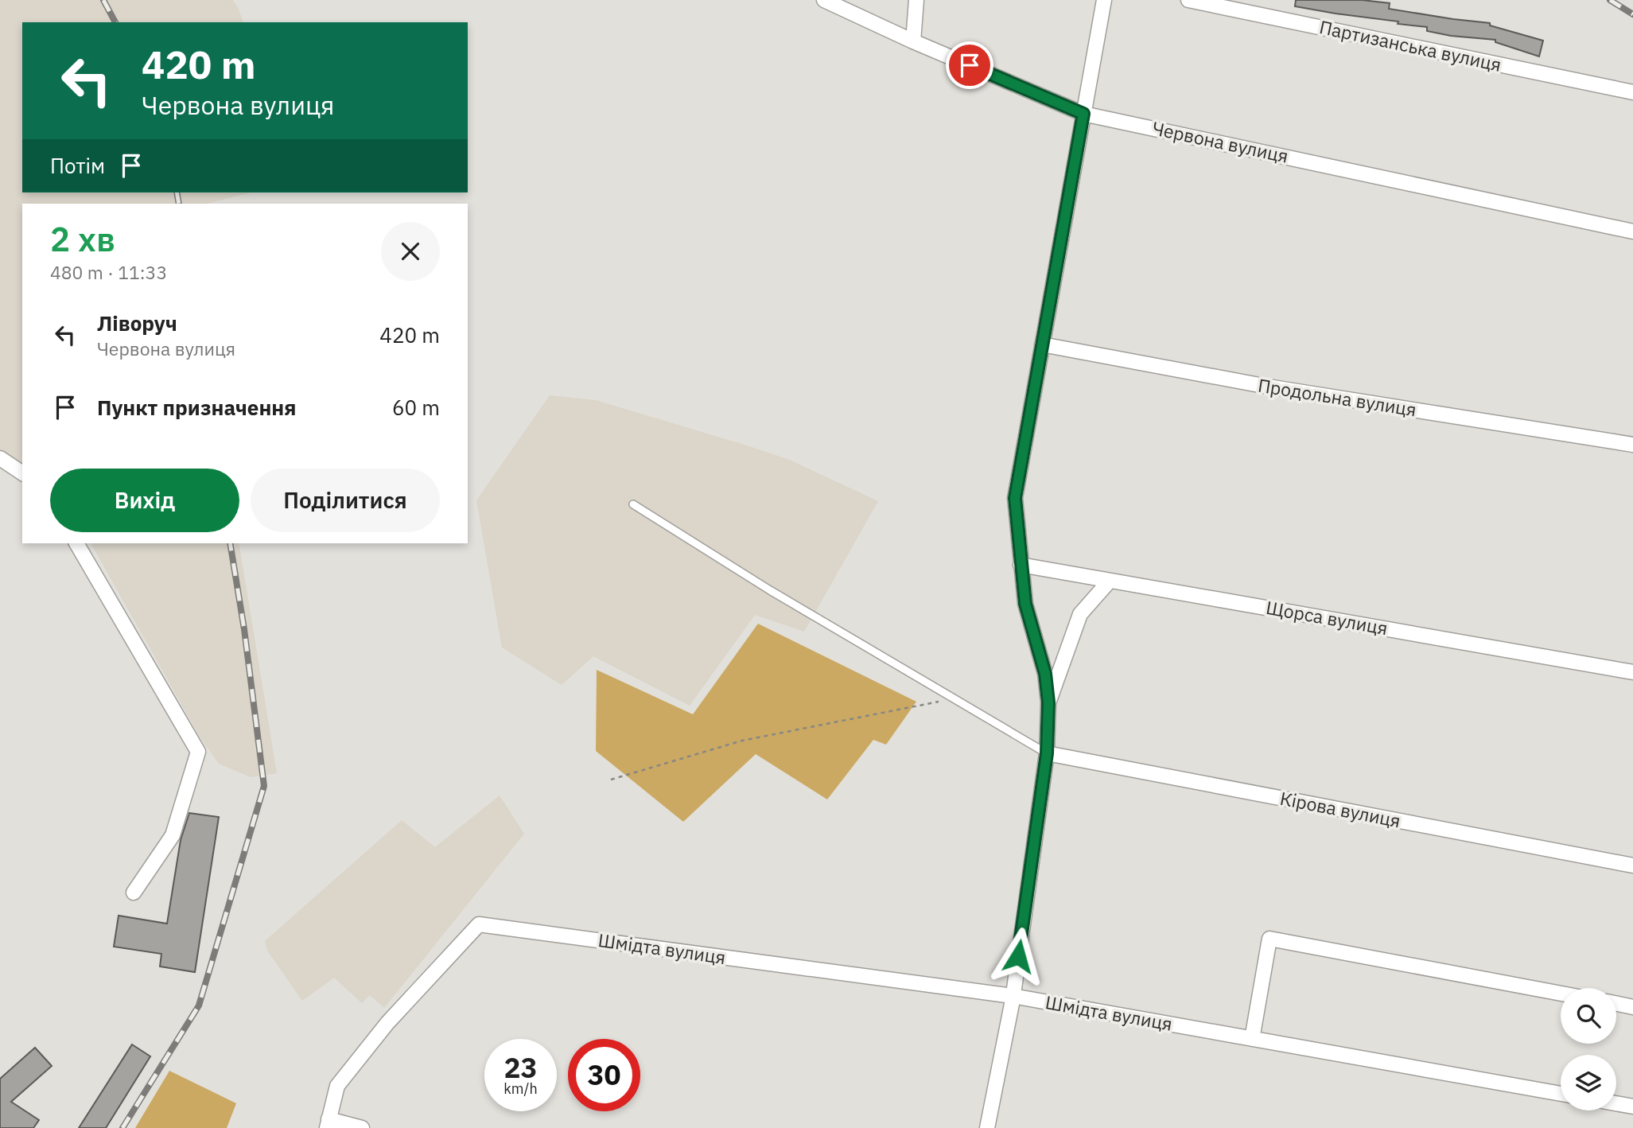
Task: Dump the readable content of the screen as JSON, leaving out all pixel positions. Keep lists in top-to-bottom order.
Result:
{
  "streets": {
    "street": [
      "Партизанська вулиця",
      "Червона вулиця",
      "Продольна вулиця",
      "Щорса вулиця",
      "Кірова вулиця",
      "Шмідта вулиця"
    ]
  },
  "page": {
    "turn": ["420 m", "Червона вулиця"],
    "then": "Потім",
    "heading": ["2 хв", "480 m · 11:33"],
    "list": [
      {
        "name": "Ліворуч",
        "note": "Червона вулиця",
        "value": "420 m"
      },
      {
        "name": "Пункт призначення",
        "value": "60 m"
      }
    ],
    "buttons": ["Вихід", "Поділитися"],
    "speed": "23 km/h",
    "limit": "30"
  }
}
